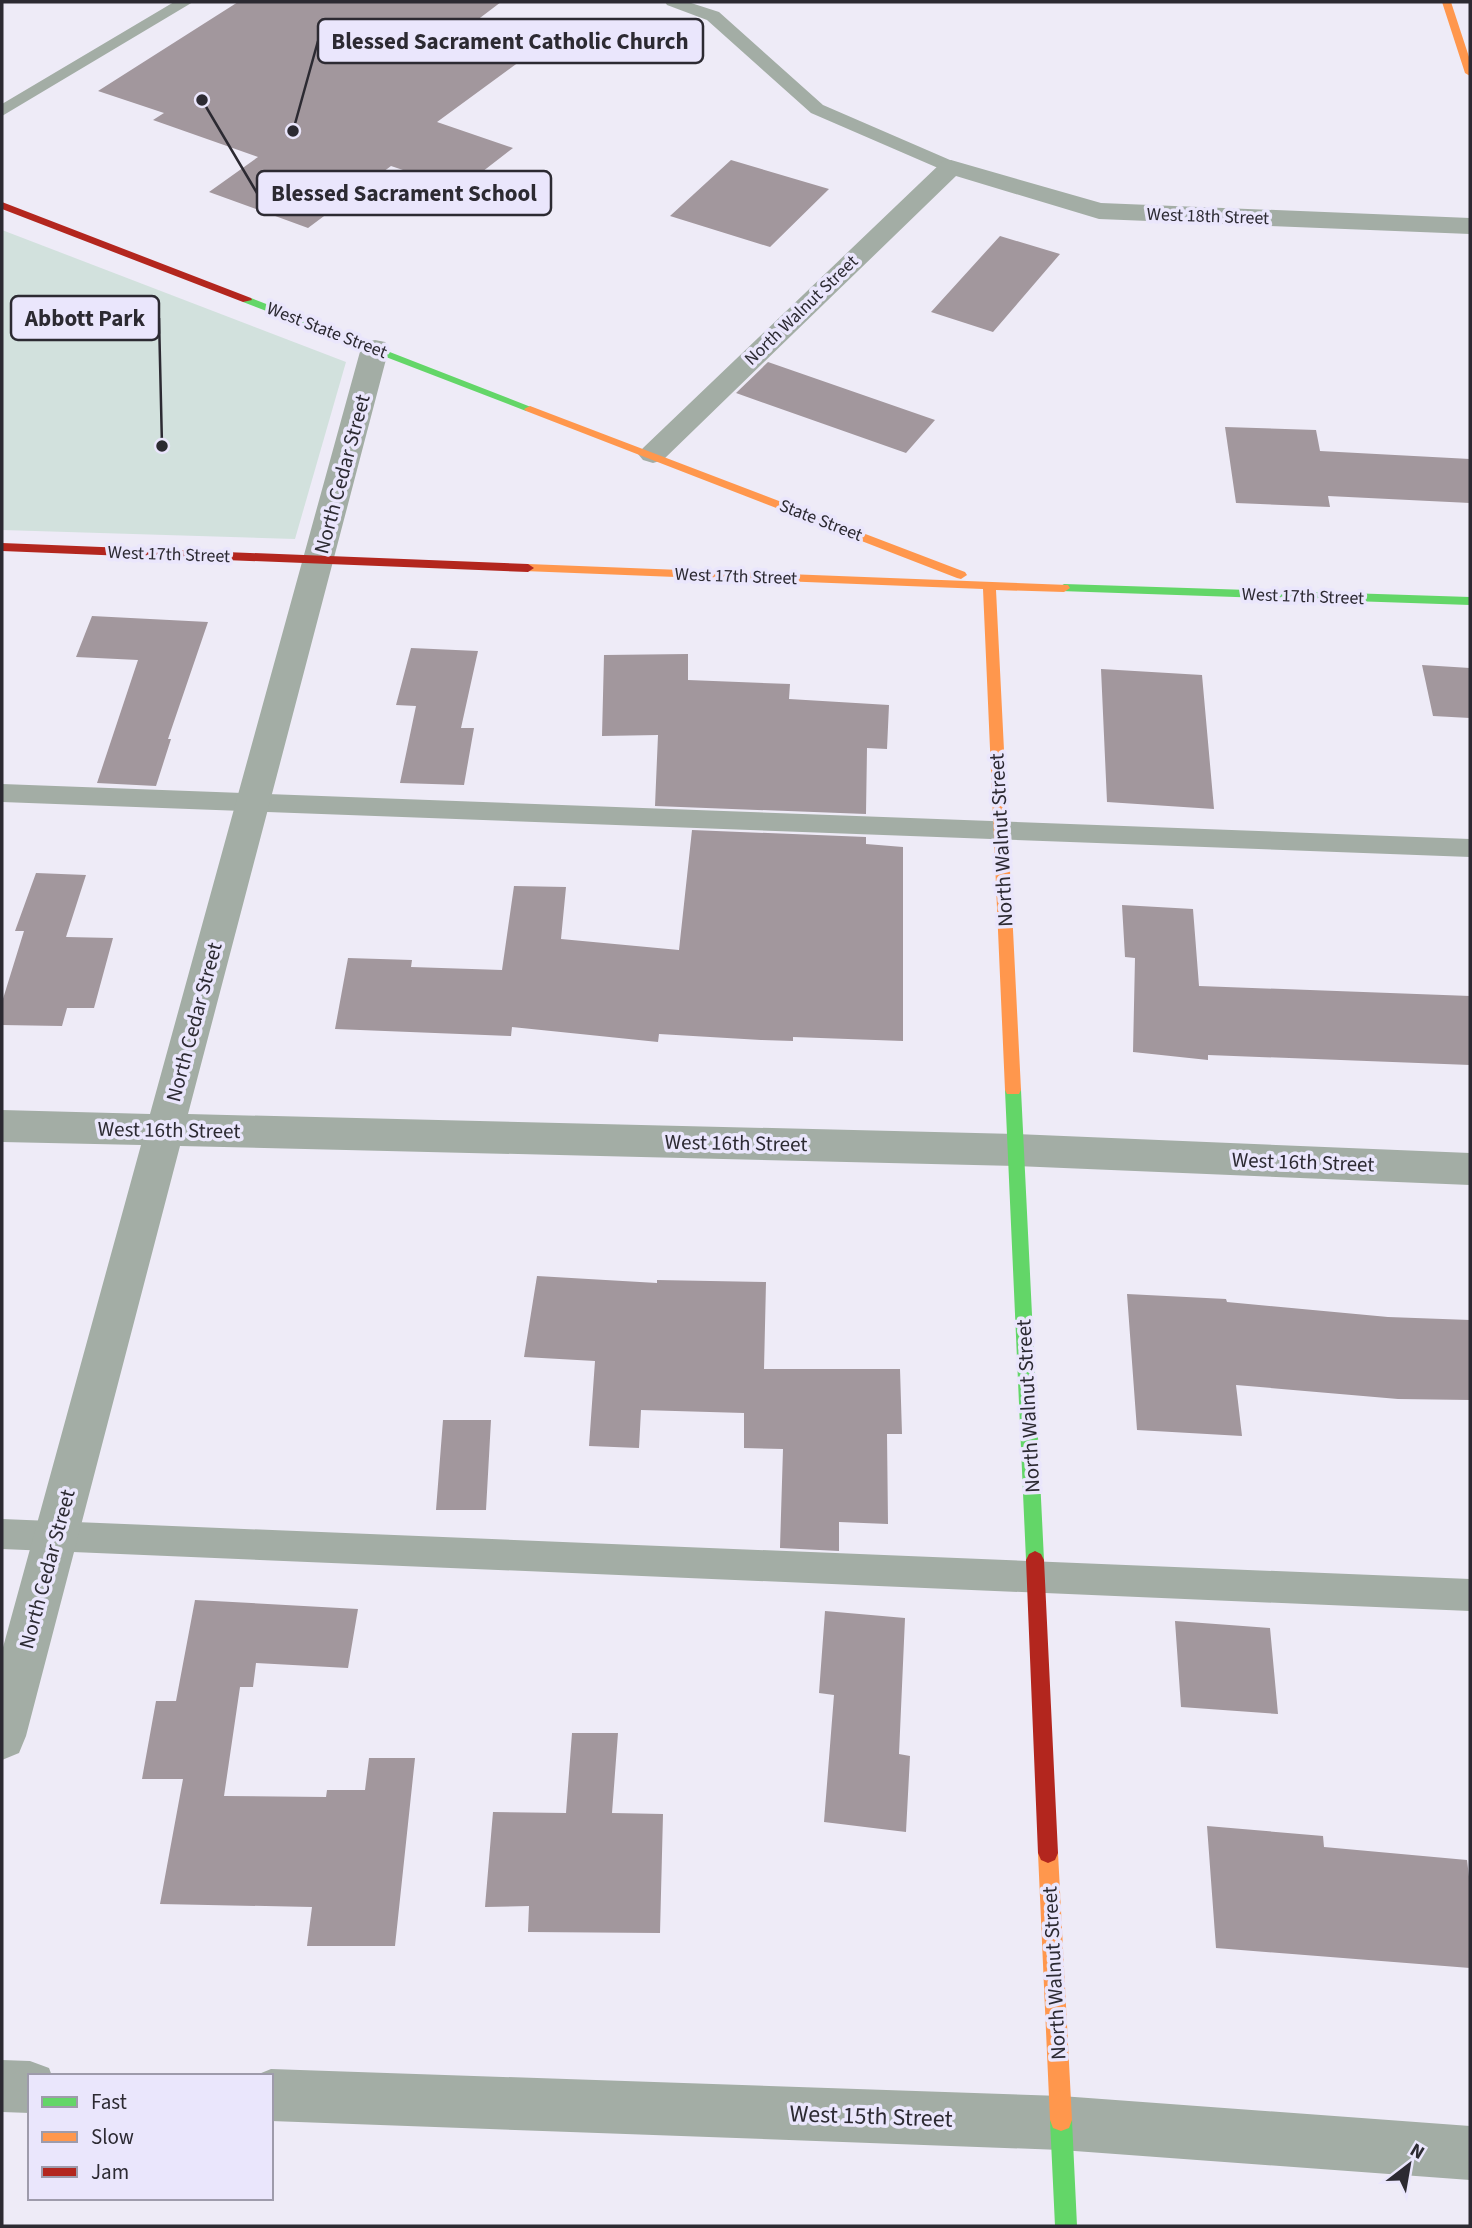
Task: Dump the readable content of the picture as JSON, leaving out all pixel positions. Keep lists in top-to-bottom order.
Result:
{
  "streets": {
    "street": [
      "West 18th Street",
      "North Walnut Street",
      "West State Street",
      "North Cedar Street",
      "State Street",
      "West 17th Street",
      "West 16th Street",
      "West 15th Street"
    ]
  },
  "crossings": [
    ["West 18th Street", "North Walnut Street"],
    ["North Walnut Street", "West State Street"],
    ["North Walnut Street", "State Street"],
    ["North Walnut Street", "West 17th Street"],
    ["North Walnut Street", "West 16th Street"],
    ["North Walnut Street", "West 15th Street"],
    ["West State Street", "North Cedar Street"],
    ["West State Street", "State Street"],
    ["North Cedar Street", "West 17th Street"],
    ["North Cedar Street", "West 16th Street"],
    ["State Street", "West 17th Street"]
  ],
  "places": ["Blessed Sacrament School", "Blessed Sacrament Catholic Church", "Abbott Park"],
  "legend": ["Fast", "Slow", "Jam"],
  "north": "top right"
}
